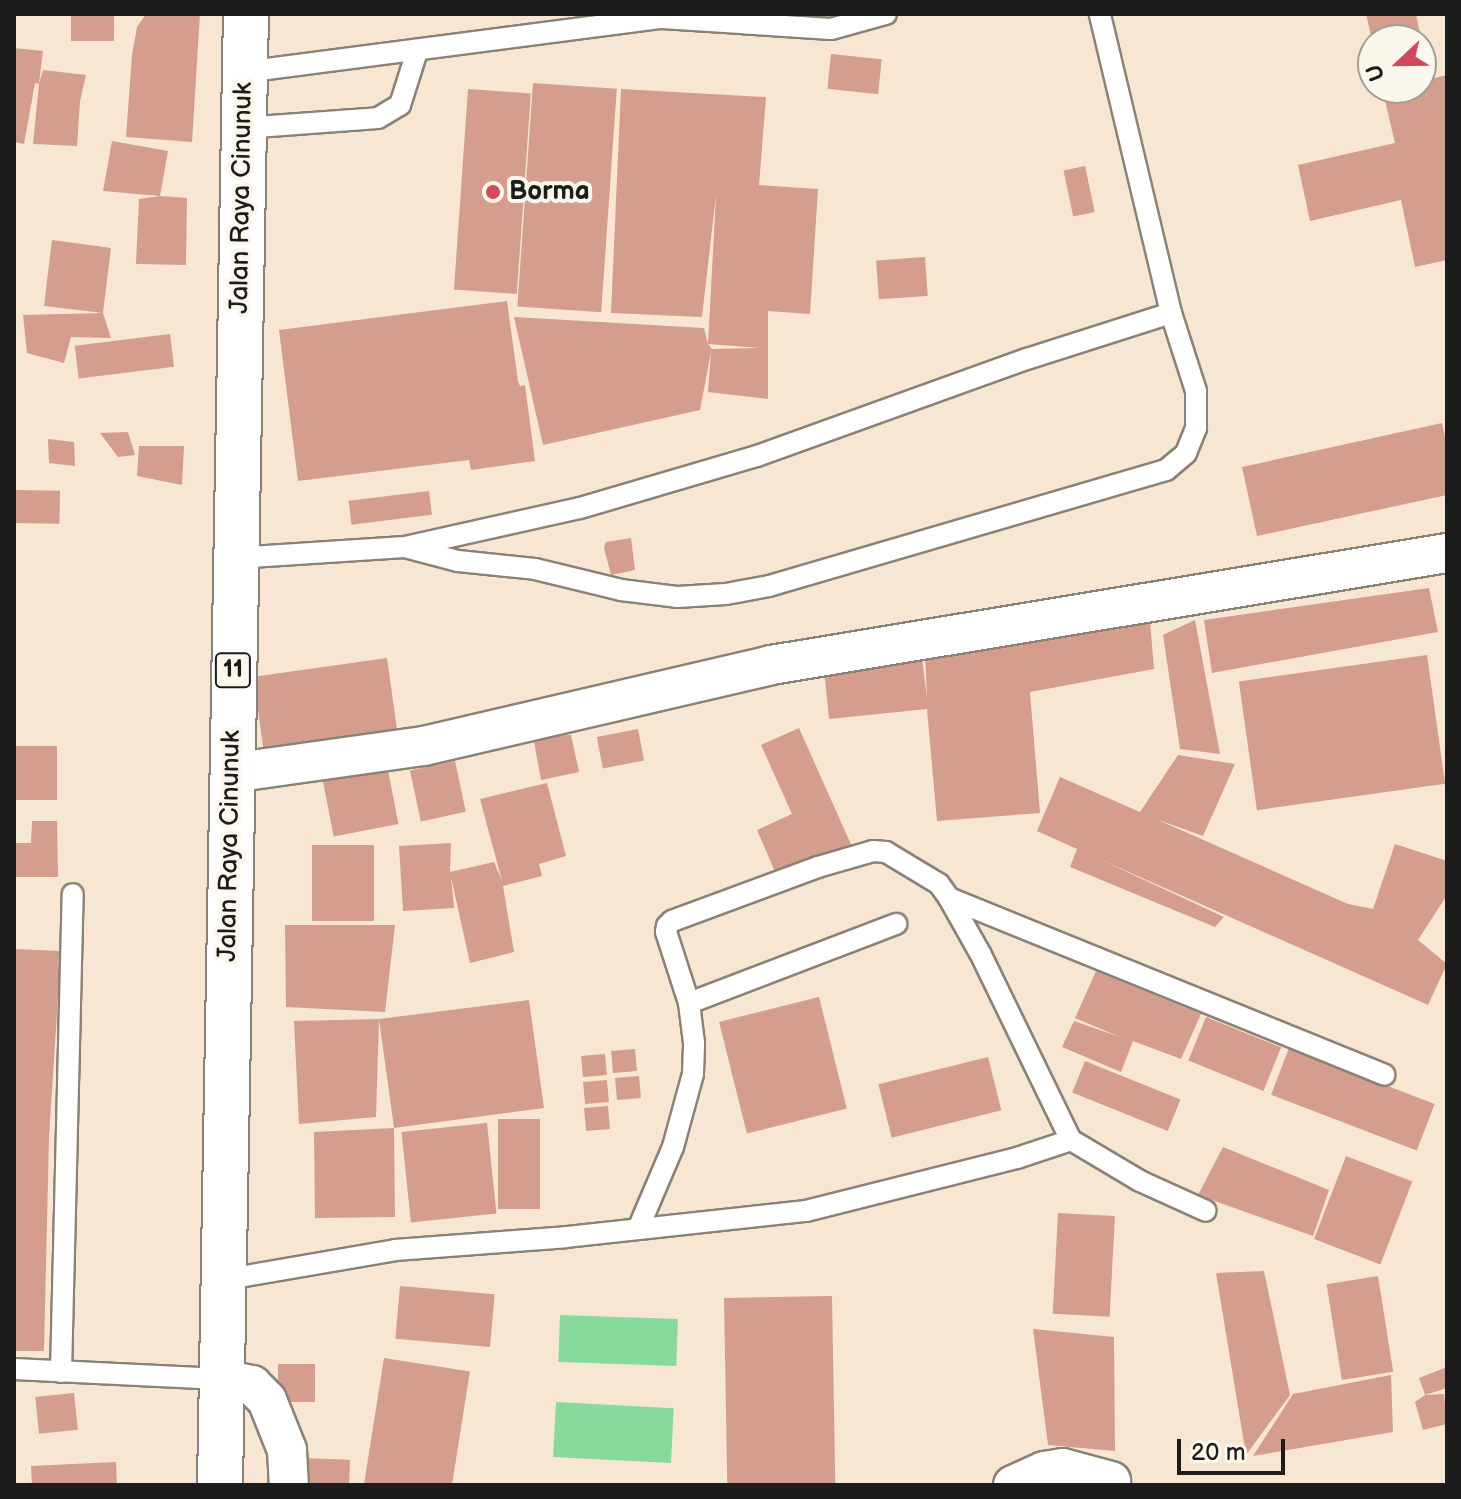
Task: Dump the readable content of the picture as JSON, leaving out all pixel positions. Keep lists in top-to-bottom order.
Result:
{
  "streets": {
    "highway": ["Jalan Raya Cinunuk", "11"]
  },
  "places": ["Borma"],
  "scale_bar": "20 m",
  "north": "left"
}
